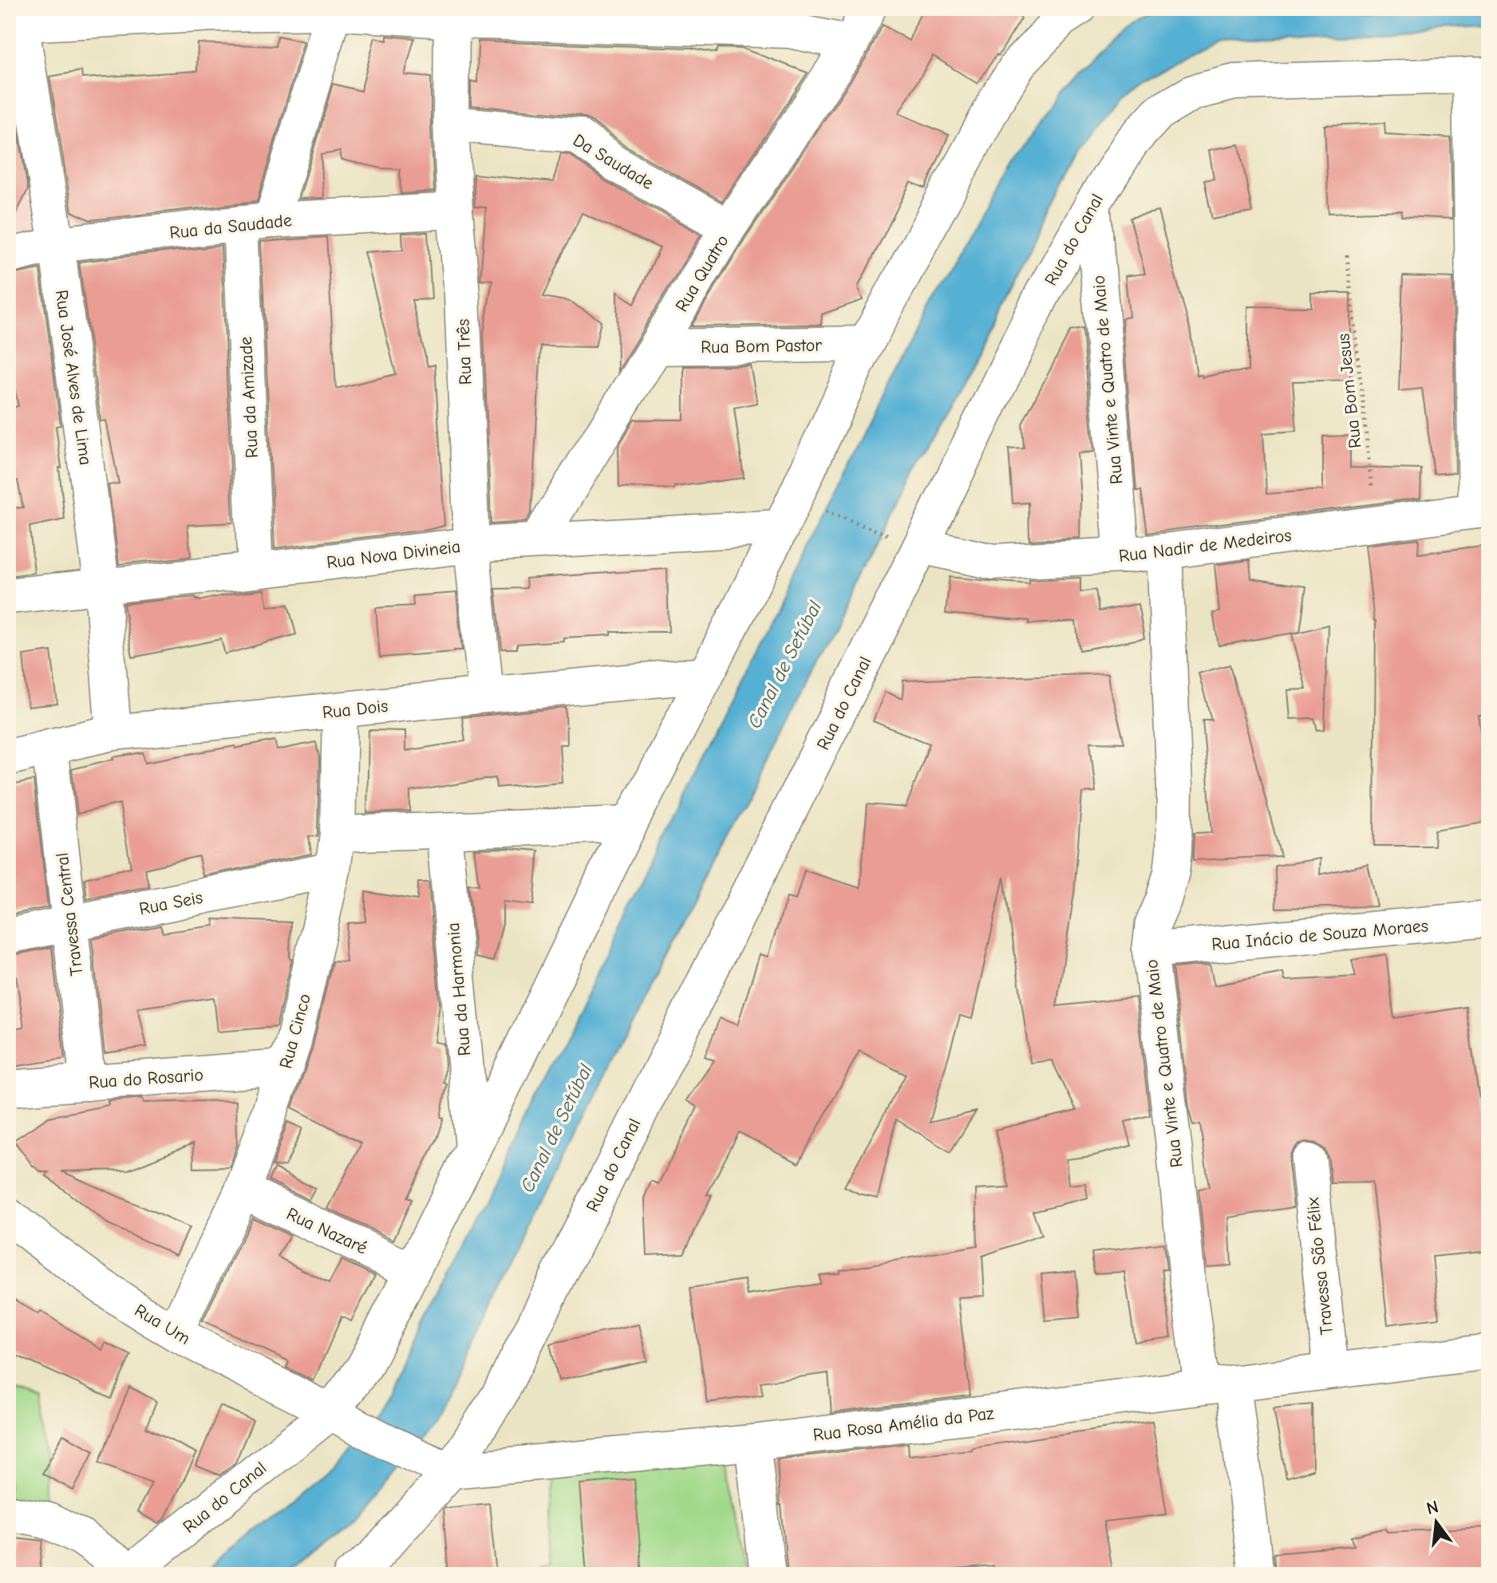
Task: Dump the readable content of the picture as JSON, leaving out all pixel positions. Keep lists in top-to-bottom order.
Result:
{
  "streets": {
    "street": [
      "Da Saudade",
      "Rua da Saudade",
      "Rua do Canal",
      "Rua Quatro",
      "Rua Bom Pastor",
      "Rua Três",
      "Rua José Alves de Lima",
      "Rua Vinte e Quatro de Maio",
      "Rua da Amizade",
      "Rua Nadir de Medeiros",
      "Rua Nova Divineia",
      "Rua Dois",
      "Rua Seis",
      "Travessa Central",
      "Rua Inácio de Souza Moraes",
      "Rua da Harmonia",
      "Rua Cinco",
      "Rua do Rosario",
      "Rua Nazaré",
      "Travessa São Félix",
      "Rua Um",
      "Rua Rosa Amélia da Paz"
    ],
    "path": ["Rua Bom Jesus"]
  },
  "crossings": [
    ["Da Saudade", "Rua Quatro"],
    ["Da Saudade", "Rua Três"],
    ["Rua da Saudade", "Rua Três"],
    ["Rua da Saudade", "Rua José Alves de Lima"],
    ["Rua da Saudade", "Rua da Amizade"],
    ["Rua do Canal", "Rua Bom Pastor"],
    ["Rua do Canal", "Rua Vinte e Quatro de Maio"],
    ["Rua do Canal", "Rua Nadir de Medeiros"],
    ["Rua do Canal", "Rua Nova Divineia"],
    ["Rua do Canal", "Rua Dois"],
    ["Rua do Canal", "Rua da Harmonia"],
    ["Rua do Canal", "Rua Nazaré"],
    ["Rua do Canal", "Rua Um"],
    ["Rua do Canal", "Rua Rosa Amélia da Paz"],
    ["Rua Quatro", "Rua Bom Pastor"],
    ["Rua Quatro", "Rua Nova Divineia"],
    ["Rua Três", "Rua Nova Divineia"],
    ["Rua Três", "Rua Dois"],
    ["Rua José Alves de Lima", "Rua Nova Divineia"],
    ["Rua José Alves de Lima", "Rua Dois"],
    ["Rua Vinte e Quatro de Maio", "Rua Nadir de Medeiros"],
    ["Rua Vinte e Quatro de Maio", "Rua Inácio de Souza Moraes"],
    ["Rua Vinte e Quatro de Maio", "Rua Rosa Amélia da Paz"],
    ["Rua Bom Jesus", "Rua Nadir de Medeiros"],
    ["Rua da Amizade", "Rua Nova Divineia"],
    ["Rua Dois", "Travessa Central"],
    ["Rua Dois", "Rua Cinco"],
    ["Rua Seis", "Travessa Central"],
    ["Rua Seis", "Rua Cinco"],
    ["Travessa Central", "Rua do Rosario"],
    ["Rua Cinco", "Rua do Rosario"],
    ["Rua Cinco", "Rua Nazaré"],
    ["Rua Cinco", "Rua Um"],
    ["Travessa São Félix", "Rua Rosa Amélia da Paz"]
  ],
  "water": ["Canal de Setúbal"],
  "north": "top"
}
